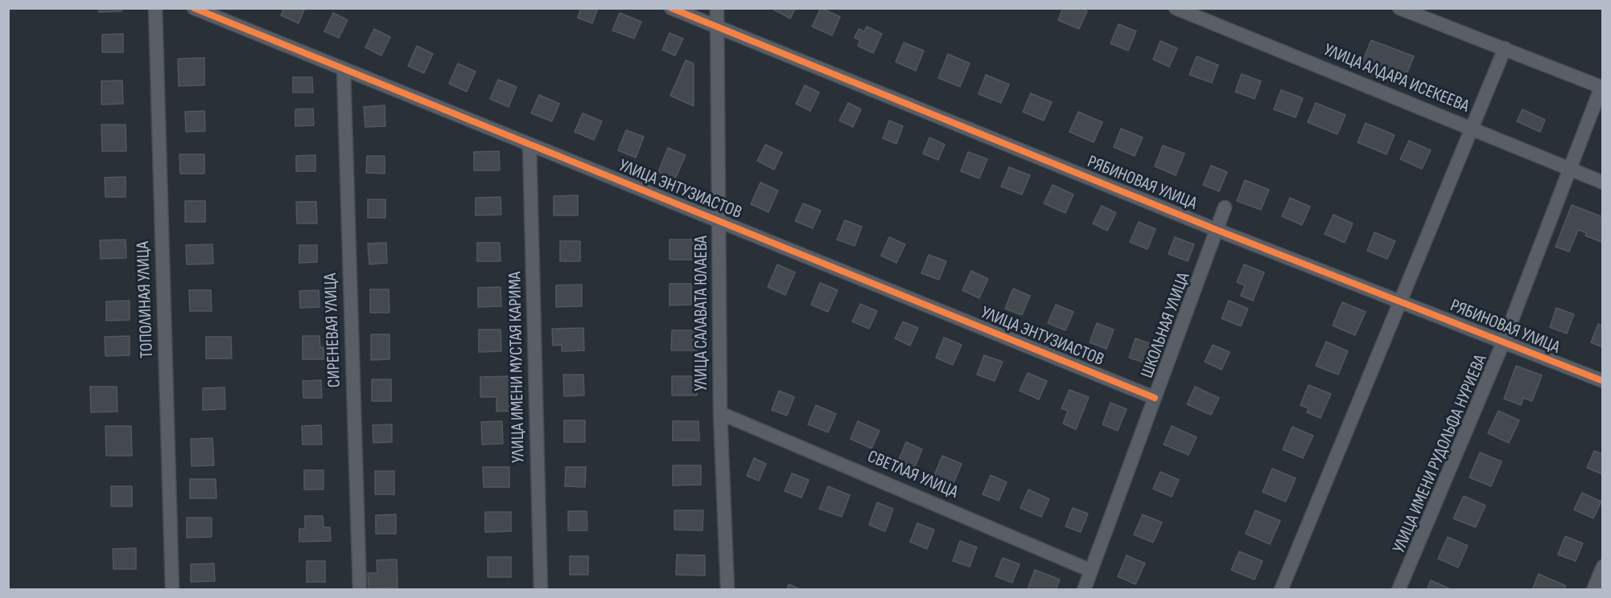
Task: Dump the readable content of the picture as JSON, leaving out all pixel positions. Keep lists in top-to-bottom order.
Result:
{
  "streets": {
    "street": [
      "УЛИЦА АЛДАРА ИСЕКЕЕВА",
      "РЯБИНОВАЯ УЛИЦА",
      "УЛИЦА ЭНТУЗИАСТОВ",
      "ТОПОЛИНАЯ УЛИЦА",
      "УЛИЦА САЛАВАТА ЮЛАЕВА",
      "ШКОЛЬНАЯ УЛИЦА",
      "СИРЕНЕВАЯ УЛИЦА",
      "УЛИЦА ИМЕНИ МУСТАЯ КАРИМА",
      "УЛИЦА ИМЕНИ РУДОЛЬФА НУРИЕВА",
      "СВЕТЛАЯ УЛИЦА"
    ]
  },
  "crossings": [
    ["УЛИЦА АЛДАРА ИСЕКЕЕВА", "УЛИЦА ИМЕНИ РУДОЛЬФА НУРИЕВА"],
    ["РЯБИНОВАЯ УЛИЦА", "УЛИЦА САЛАВАТА ЮЛАЕВА"],
    ["РЯБИНОВАЯ УЛИЦА", "ШКОЛЬНАЯ УЛИЦА"],
    ["РЯБИНОВАЯ УЛИЦА", "УЛИЦА ИМЕНИ РУДОЛЬФА НУРИЕВА"],
    ["УЛИЦА ЭНТУЗИАСТОВ", "УЛИЦА САЛАВАТА ЮЛАЕВА"],
    ["УЛИЦА ЭНТУЗИАСТОВ", "ШКОЛЬНАЯ УЛИЦА"],
    ["УЛИЦА ЭНТУЗИАСТОВ", "СИРЕНЕВАЯ УЛИЦА"],
    ["УЛИЦА ЭНТУЗИАСТОВ", "УЛИЦА ИМЕНИ МУСТАЯ КАРИМА"],
    ["УЛИЦА САЛАВАТА ЮЛАЕВА", "СВЕТЛАЯ УЛИЦА"],
    ["ШКОЛЬНАЯ УЛИЦА", "СВЕТЛАЯ УЛИЦА"]
  ]
}
